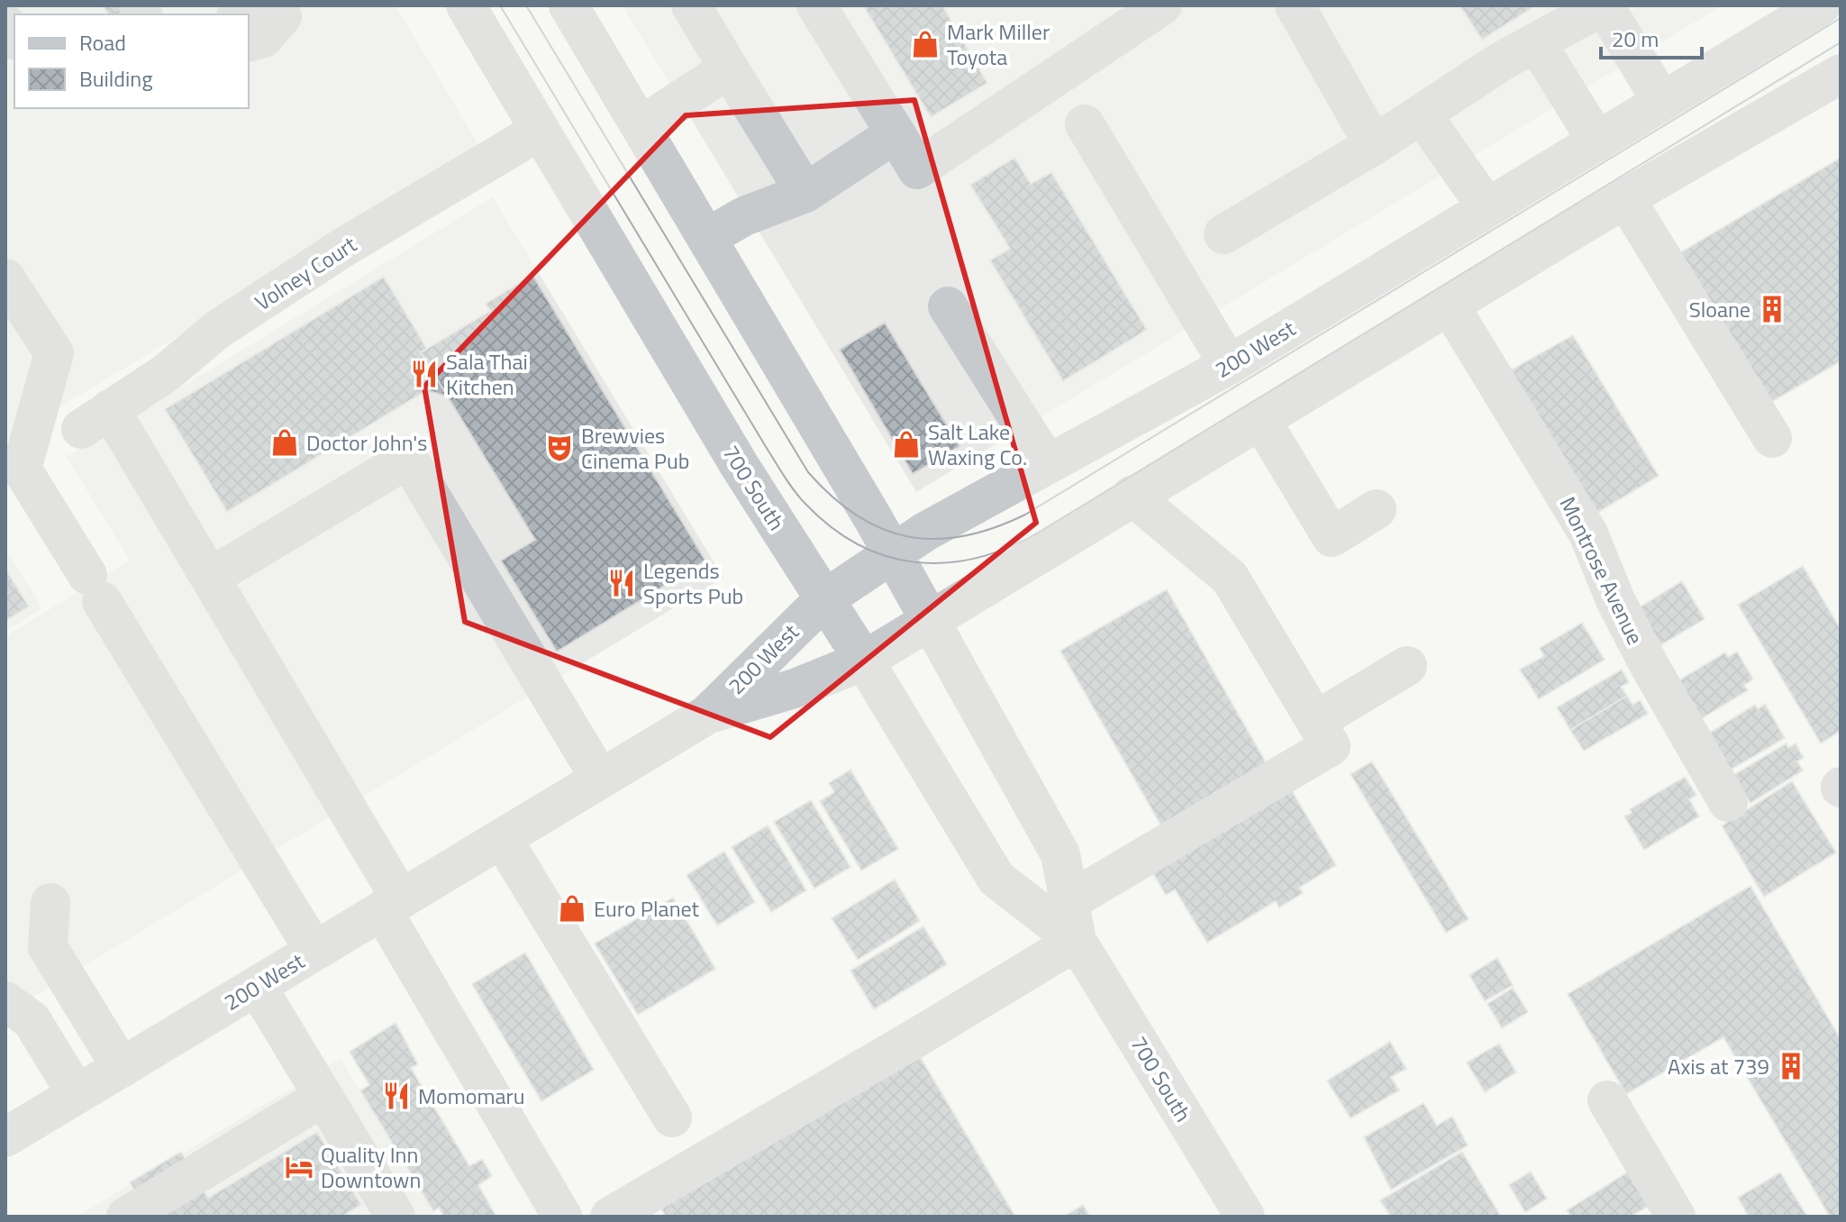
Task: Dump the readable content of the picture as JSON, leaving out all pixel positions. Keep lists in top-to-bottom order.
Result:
{
  "streets": {
    "street": [
      "Volney Court",
      "200 West",
      "700 South",
      "Montrose Avenue"
    ]
  },
  "crossings": [
    ["Volney Court", "700 South"],
    ["200 West", "700 South"],
    ["200 West", "Montrose Avenue"]
  ],
  "places": {
    "shop": [
      "Mark Miller Toyota",
      "Doctor John's",
      "Salt Lake Waxing Co.",
      "Euro Planet"
    ],
    "building": ["Sloane", "Axis at 739"],
    "restaurant": ["Sala Thai Kitchen", "Legends Sports Pub", "Momomaru"],
    "theatre": ["Brewvies Cinema Pub"],
    "hotel": ["Quality Inn Downtown"]
  },
  "legend": ["Road", "Building"],
  "scale_bar": "20 m"
}
